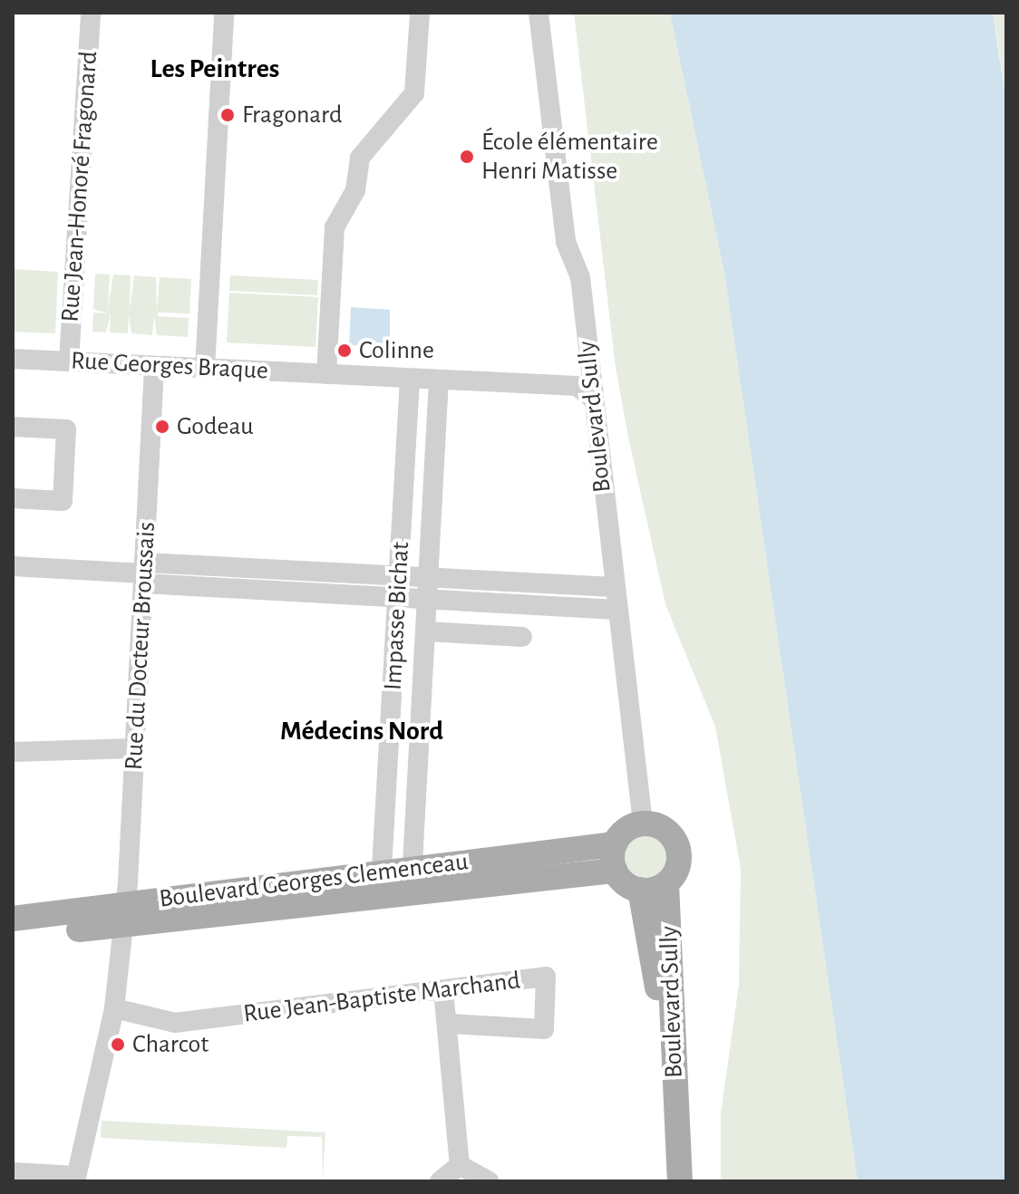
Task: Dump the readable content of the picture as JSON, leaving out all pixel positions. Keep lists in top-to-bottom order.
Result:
{
  "streets": {
    "main road": ["Boulevard Sully", "Boulevard Georges Clemenceau"],
    "street": [
      "Rue Jean-Honoré Fragonard",
      "Rue Georges Braque",
      "Impasse Bichat",
      "Rue du Docteur Broussais",
      "Rue Jean-Baptiste Marchand"
    ]
  },
  "crossings": [
    ["Rue Jean-Honoré Fragonard", "Rue Georges Braque"],
    ["Rue Georges Braque", "Boulevard Sully"],
    ["Rue Georges Braque", "Impasse Bichat"],
    ["Rue Georges Braque", "Rue du Docteur Broussais"],
    ["Boulevard Sully", "Boulevard Georges Clemenceau"],
    ["Impasse Bichat", "Boulevard Georges Clemenceau"],
    ["Rue du Docteur Broussais", "Boulevard Georges Clemenceau"]
  ],
  "districts": ["Les Peintres", "Médecins Nord"],
  "places": [
    "Fragonard",
    "École élémentaire Henri Matisse",
    "Colinne",
    "Godeau",
    "Charcot"
  ]
}
